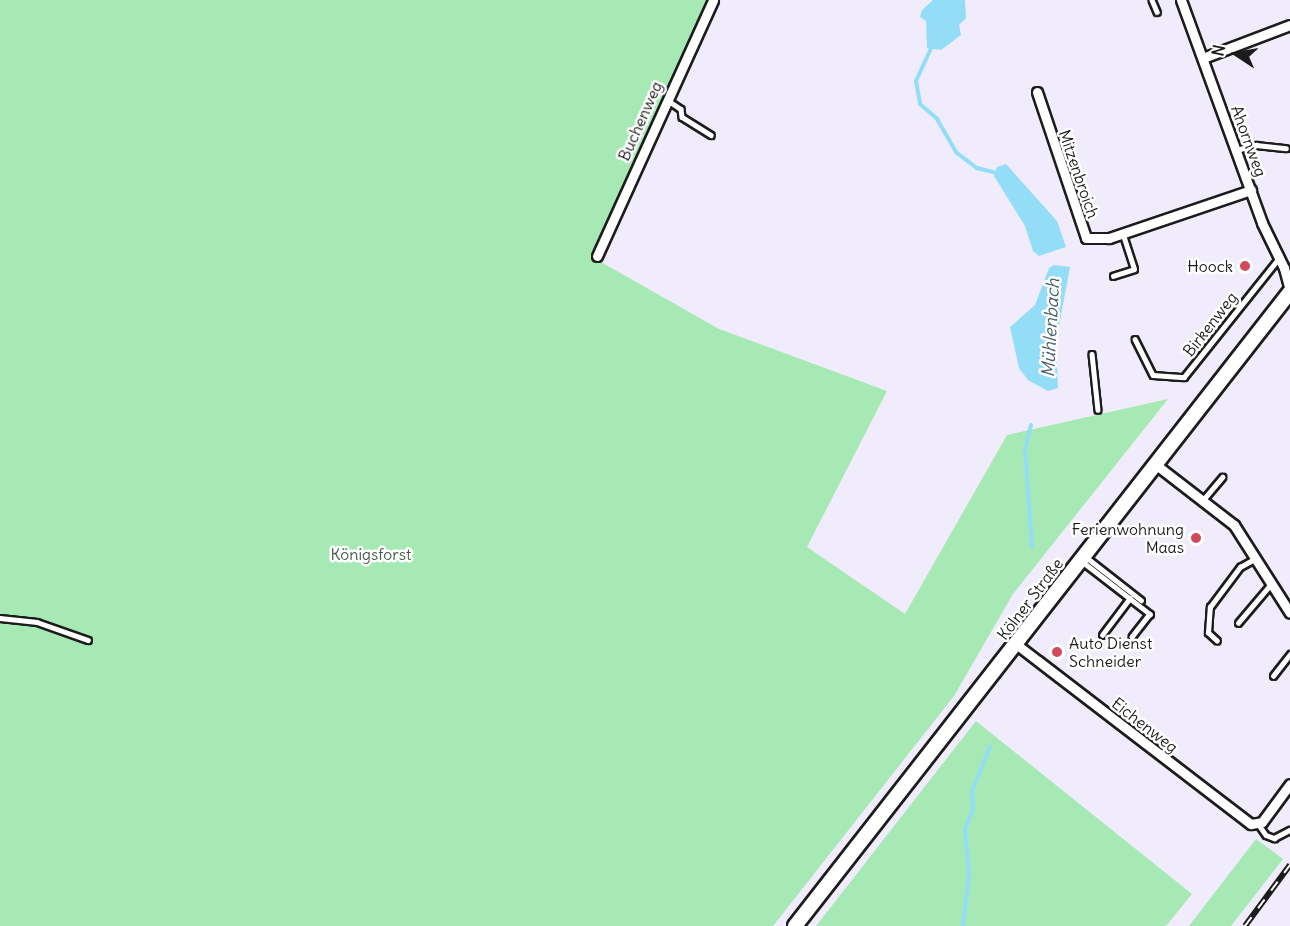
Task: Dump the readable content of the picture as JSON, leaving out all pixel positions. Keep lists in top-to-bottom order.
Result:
{
  "streets": {
    "main road": ["Kölner Straße"],
    "street": [
      "Buchenweg",
      "Ahornweg",
      "Mitzenbroich",
      "Eichenweg"
    ],
    "lane": ["Birkenweg"]
  },
  "crossings": [
    ["Ahornweg", "Mitzenbroich"],
    ["Ahornweg", "Birkenweg"],
    ["Ahornweg", "Kölner Straße"],
    ["Kölner Straße", "Eichenweg"]
  ],
  "water": ["Mühlenbach"],
  "parks": ["Königsforst"],
  "places": ["Hoock", "Ferienwohnung Maas", "Auto Dienst Schneider"],
  "north": "left"
}
